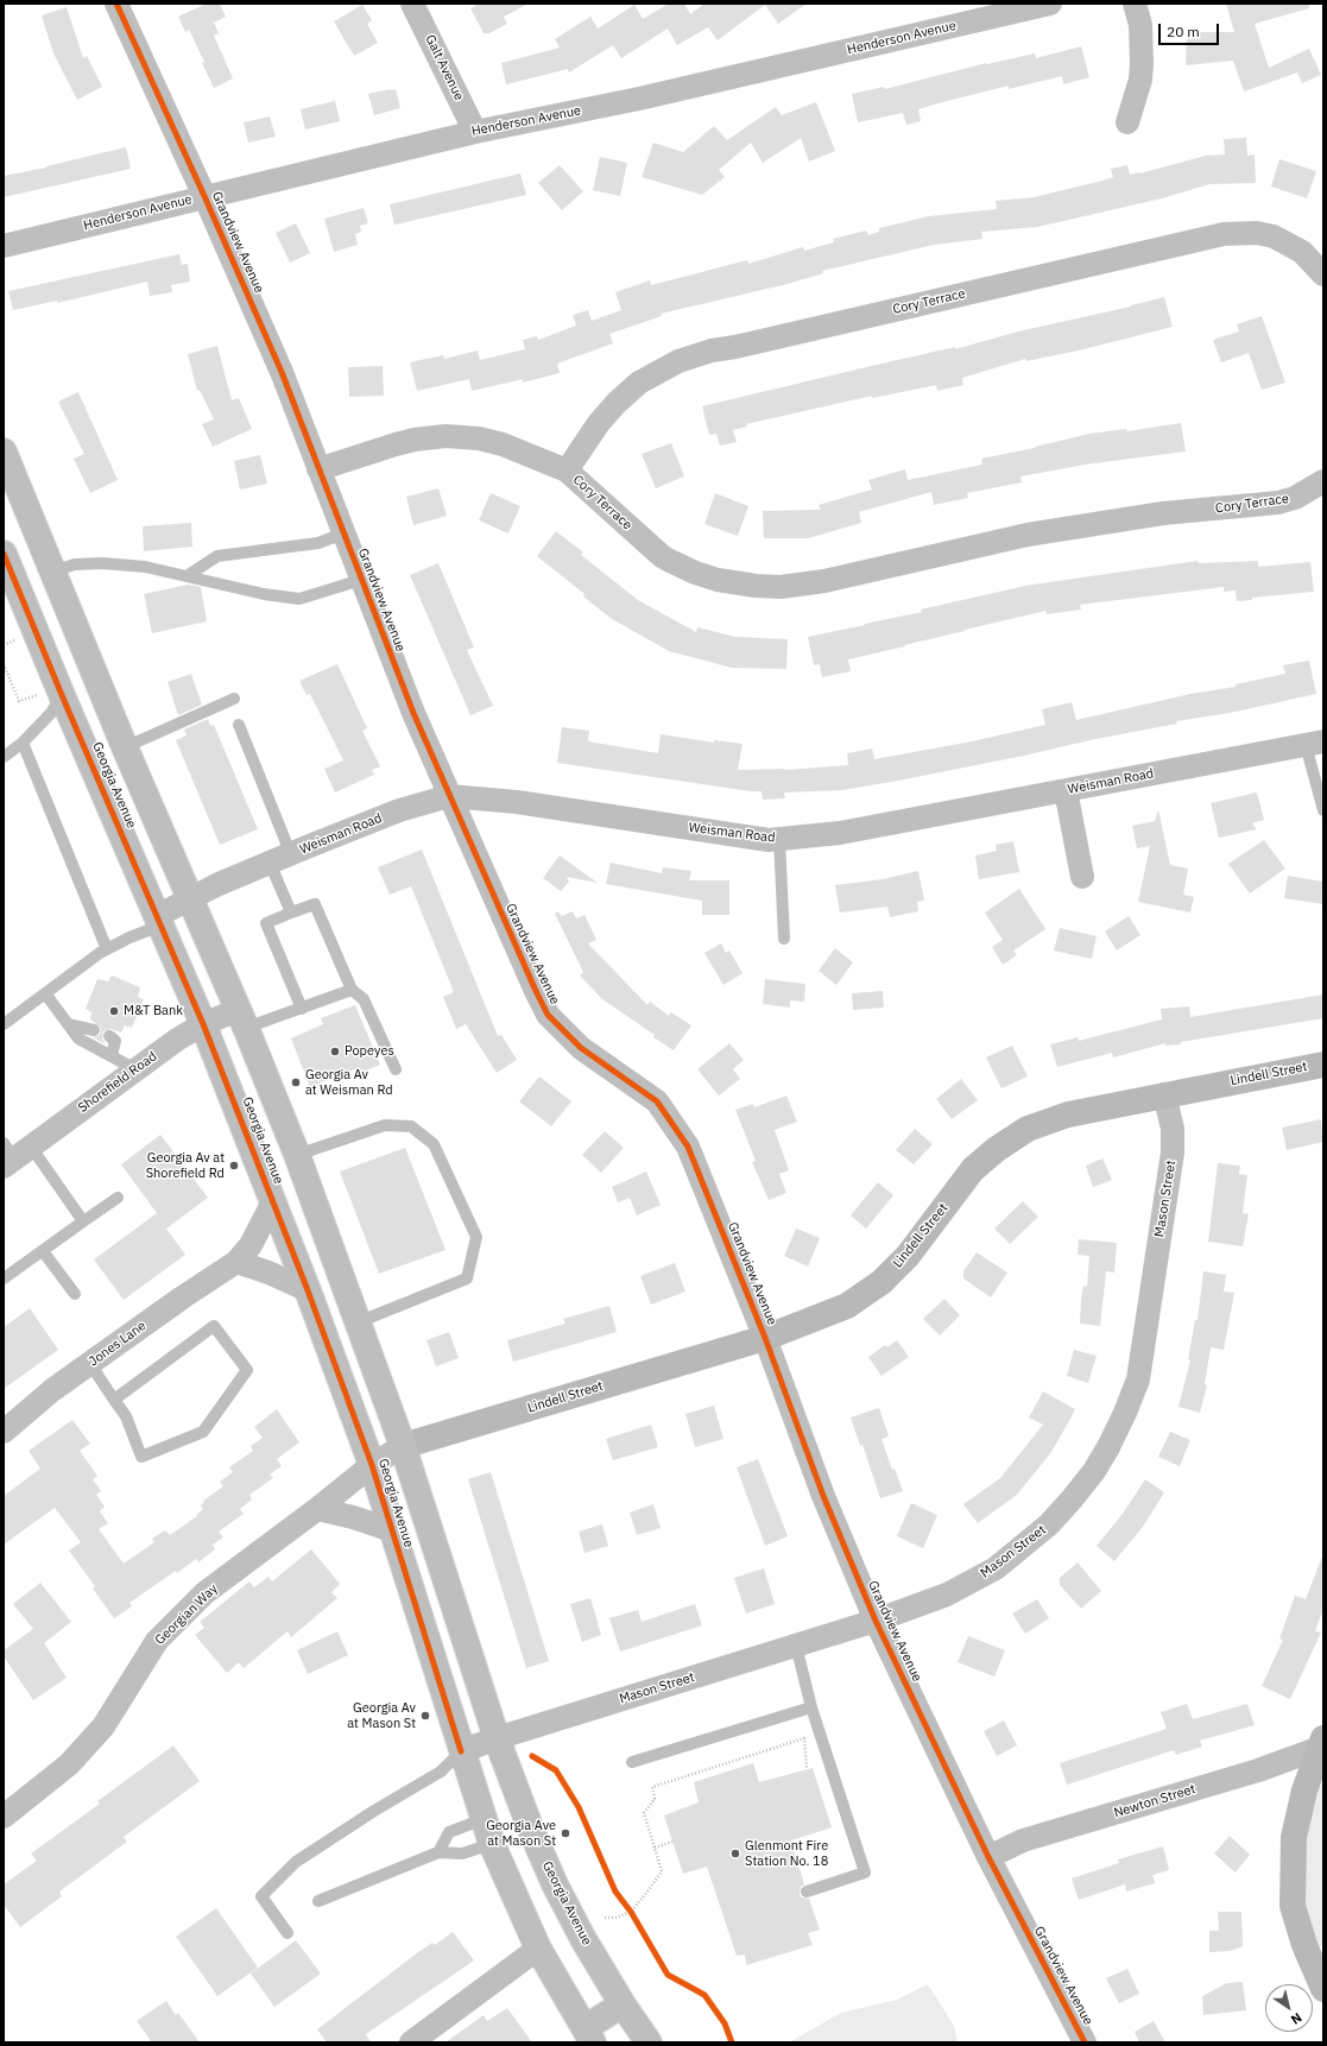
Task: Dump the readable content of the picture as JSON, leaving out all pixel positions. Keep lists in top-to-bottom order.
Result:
{
  "streets": {
    "main road": ["Georgia Avenue"],
    "street": [
      "Henderson Avenue",
      "Galt Avenue",
      "Grandview Avenue",
      "Cory Terrace",
      "Weisman Road",
      "Lindell Street",
      "Shorefield Road",
      "Mason Street",
      "Jones Lane",
      "Georgian Way",
      "Newton Street"
    ]
  },
  "crossings": [
    ["Henderson Avenue", "Galt Avenue"],
    ["Henderson Avenue", "Grandview Avenue"],
    ["Grandview Avenue", "Cory Terrace"],
    ["Grandview Avenue", "Weisman Road"],
    ["Grandview Avenue", "Lindell Street"],
    ["Grandview Avenue", "Mason Street"],
    ["Grandview Avenue", "Newton Street"],
    ["Weisman Road", "Georgia Avenue"],
    ["Georgia Avenue", "Lindell Street"],
    ["Georgia Avenue", "Shorefield Road"],
    ["Georgia Avenue", "Mason Street"],
    ["Georgia Avenue", "Jones Lane"],
    ["Georgia Avenue", "Georgian Way"],
    ["Lindell Street", "Mason Street"],
    ["Lindell Street", "Georgian Way"]
  ],
  "places": [
    "M&T Bank",
    "Popeyes",
    "Georgia Av at Weisman Rd",
    "Georgia Av at Shorefield Rd",
    "Georgia Av at Mason St",
    "Georgia Ave at Mason St",
    "Glenmont Fire Station No. 18"
  ],
  "scale_bar": "20 m",
  "north": "bottom right"
}
